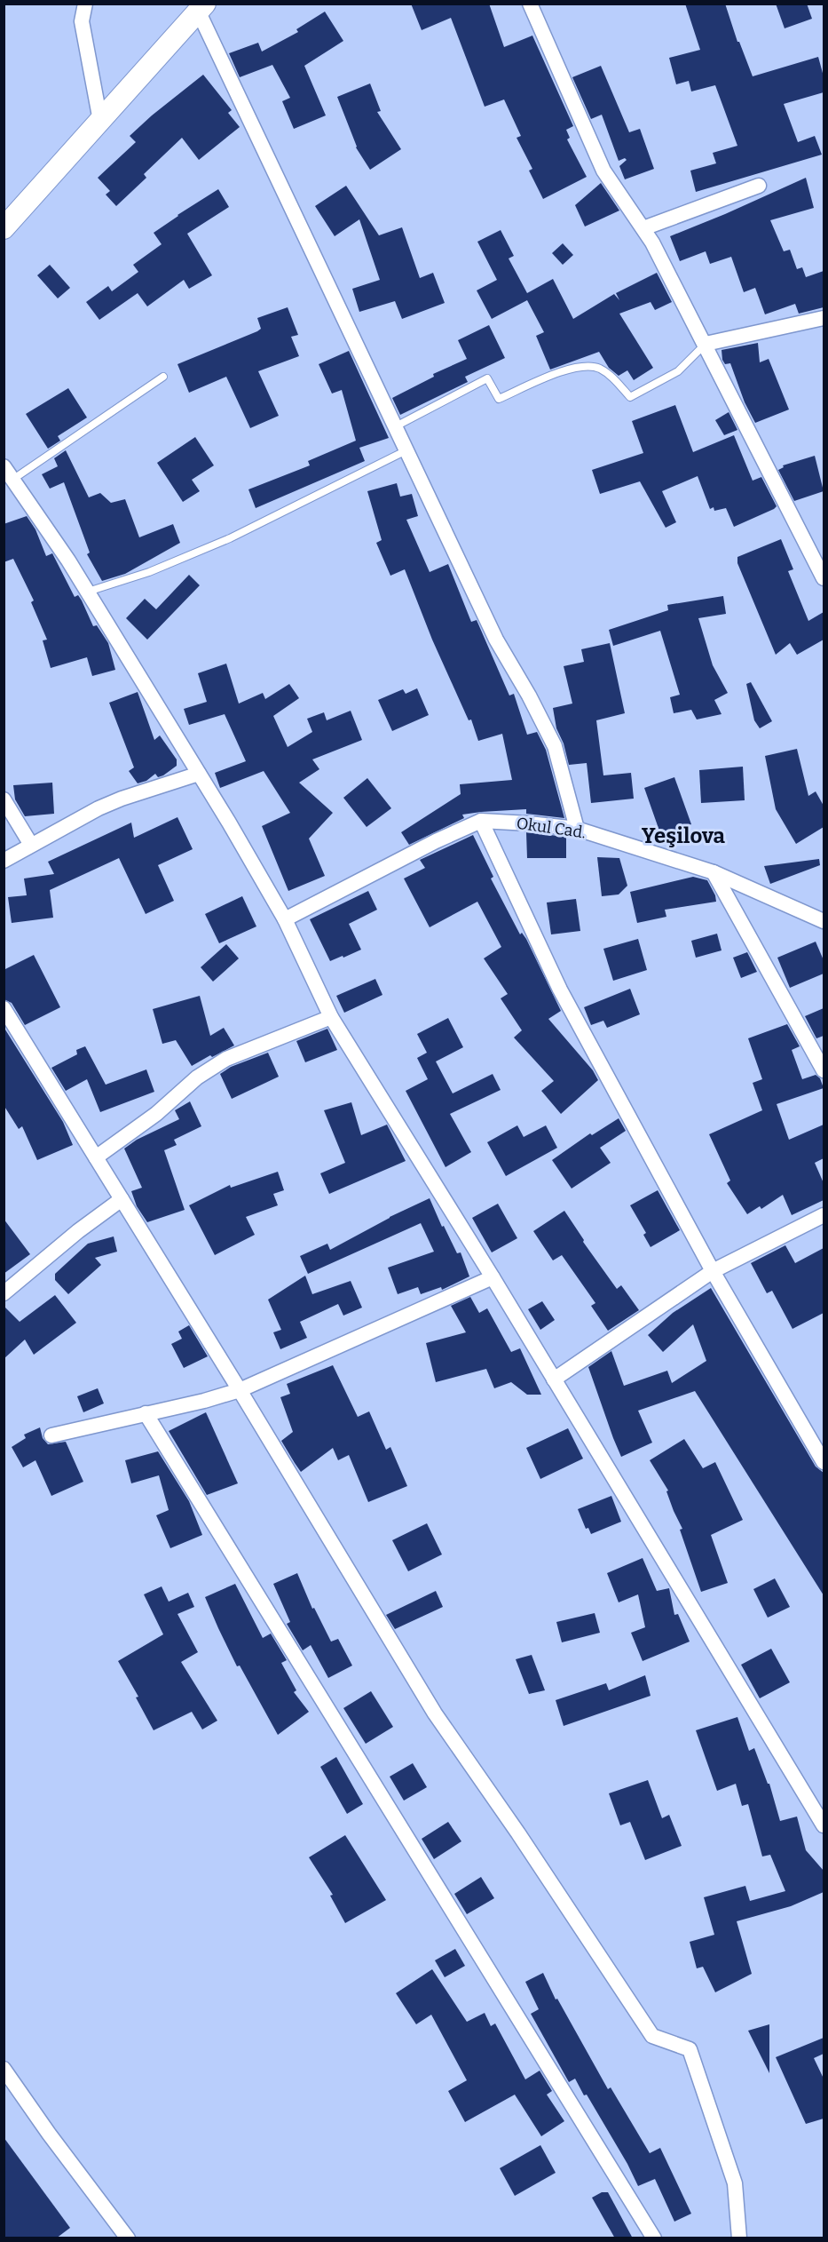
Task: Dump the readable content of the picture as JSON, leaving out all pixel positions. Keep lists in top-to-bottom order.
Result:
{
  "streets": {
    "street": ["Okul Cad."]
  },
  "districts": ["Yeşilova"]
}
